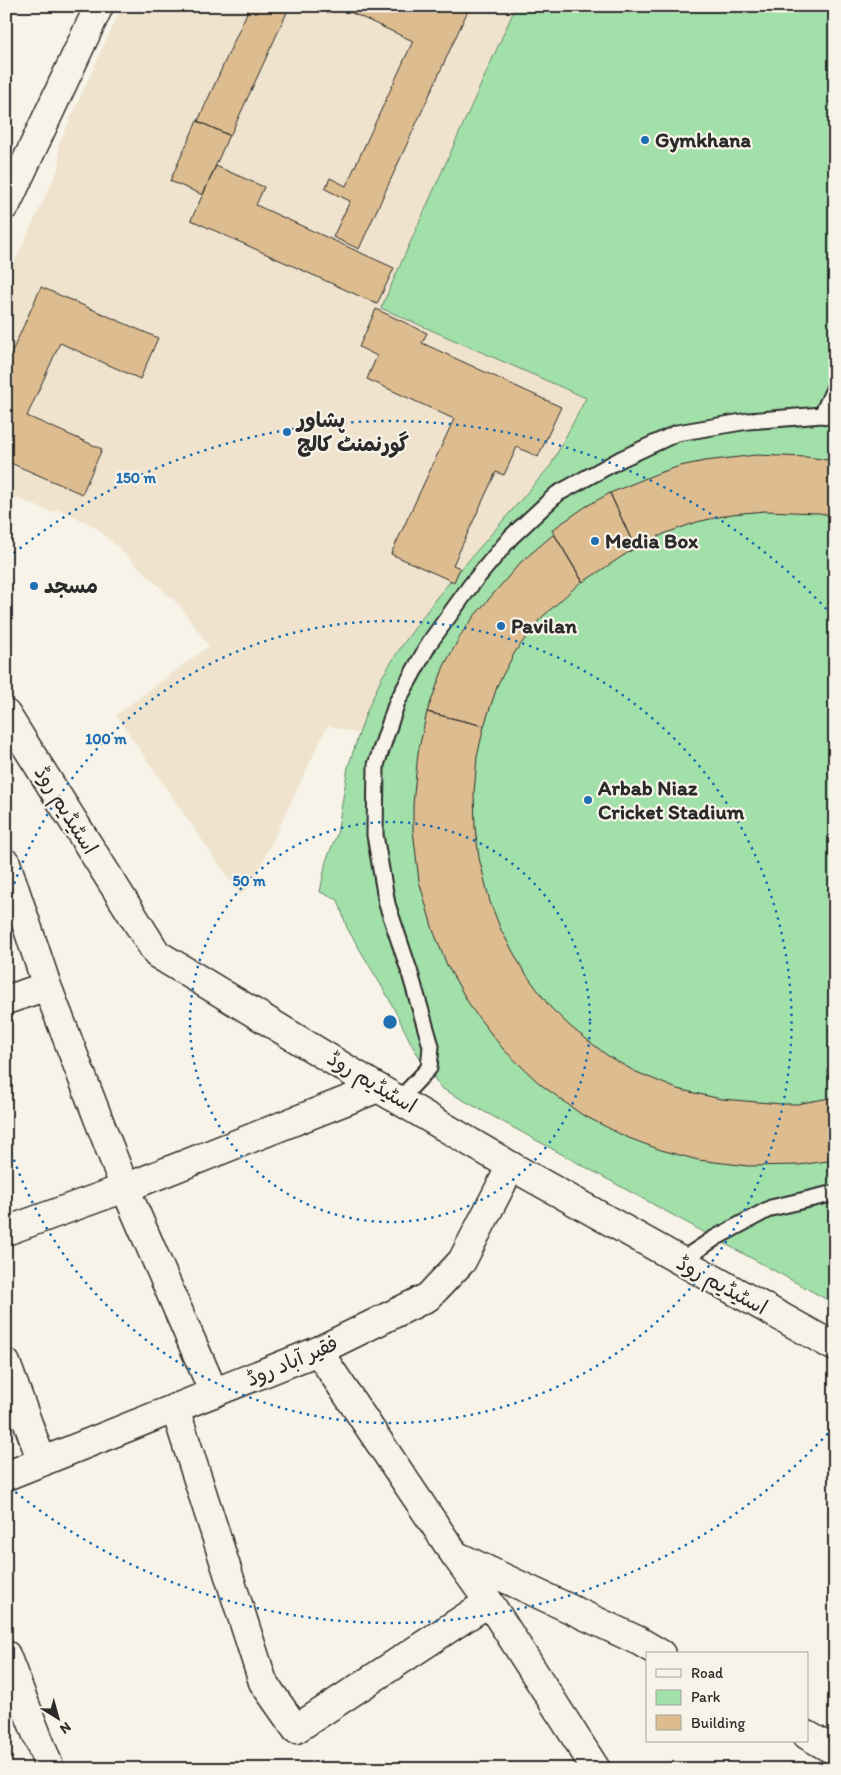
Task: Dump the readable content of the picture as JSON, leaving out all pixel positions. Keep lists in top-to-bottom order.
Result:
{
  "streets": {
    "street": ["اسٹیڈیم روڈ", "فقیر آباد روڈ"]
  },
  "crossings": [
    ["اسٹیڈیم روڈ", "فقیر آباد روڈ"]
  ],
  "places": [
    "Gymkhana",
    "پشاور گورنمنٹ کالج",
    "Media Box",
    "مسجد",
    "Pavilan",
    "Arbab Niaz Cricket Stadium"
  ],
  "legend": ["Road", "Park", "Building"],
  "north": "bottom right",
  "rings": ["150 m", "100 m", "50 m"]
}
